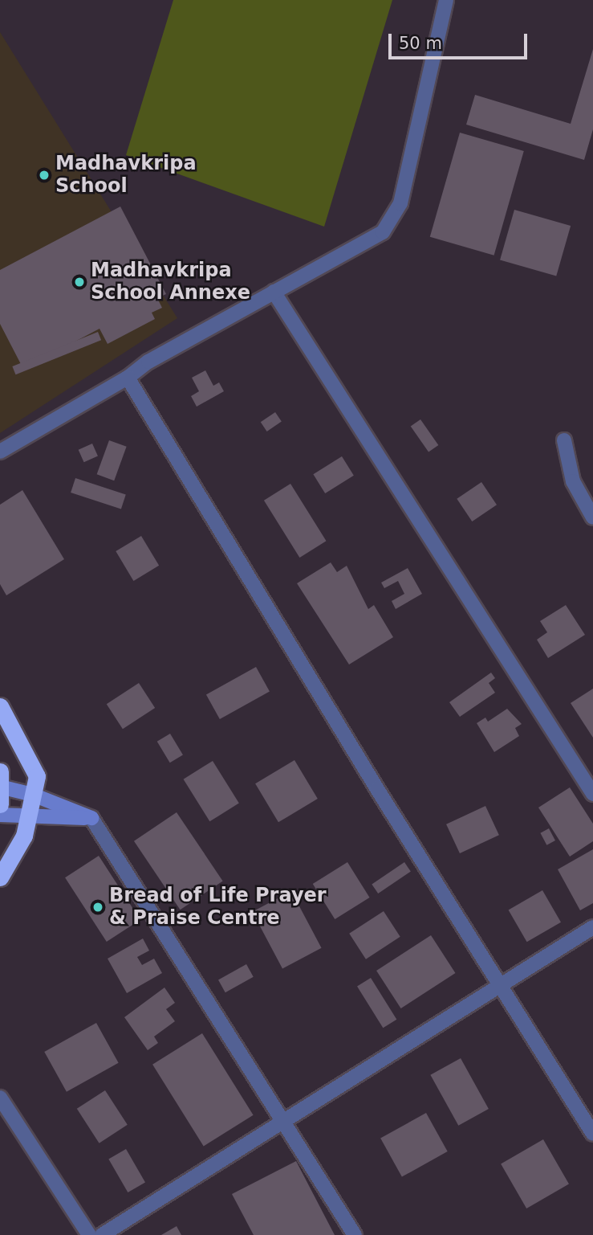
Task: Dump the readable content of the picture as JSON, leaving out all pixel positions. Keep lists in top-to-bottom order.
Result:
{
  "places": ["Madhavkripa School", "Madhavkripa School Annexe", "Bread of Life Prayer & Praise Centre"],
  "scale_bar": "50 m"
}
